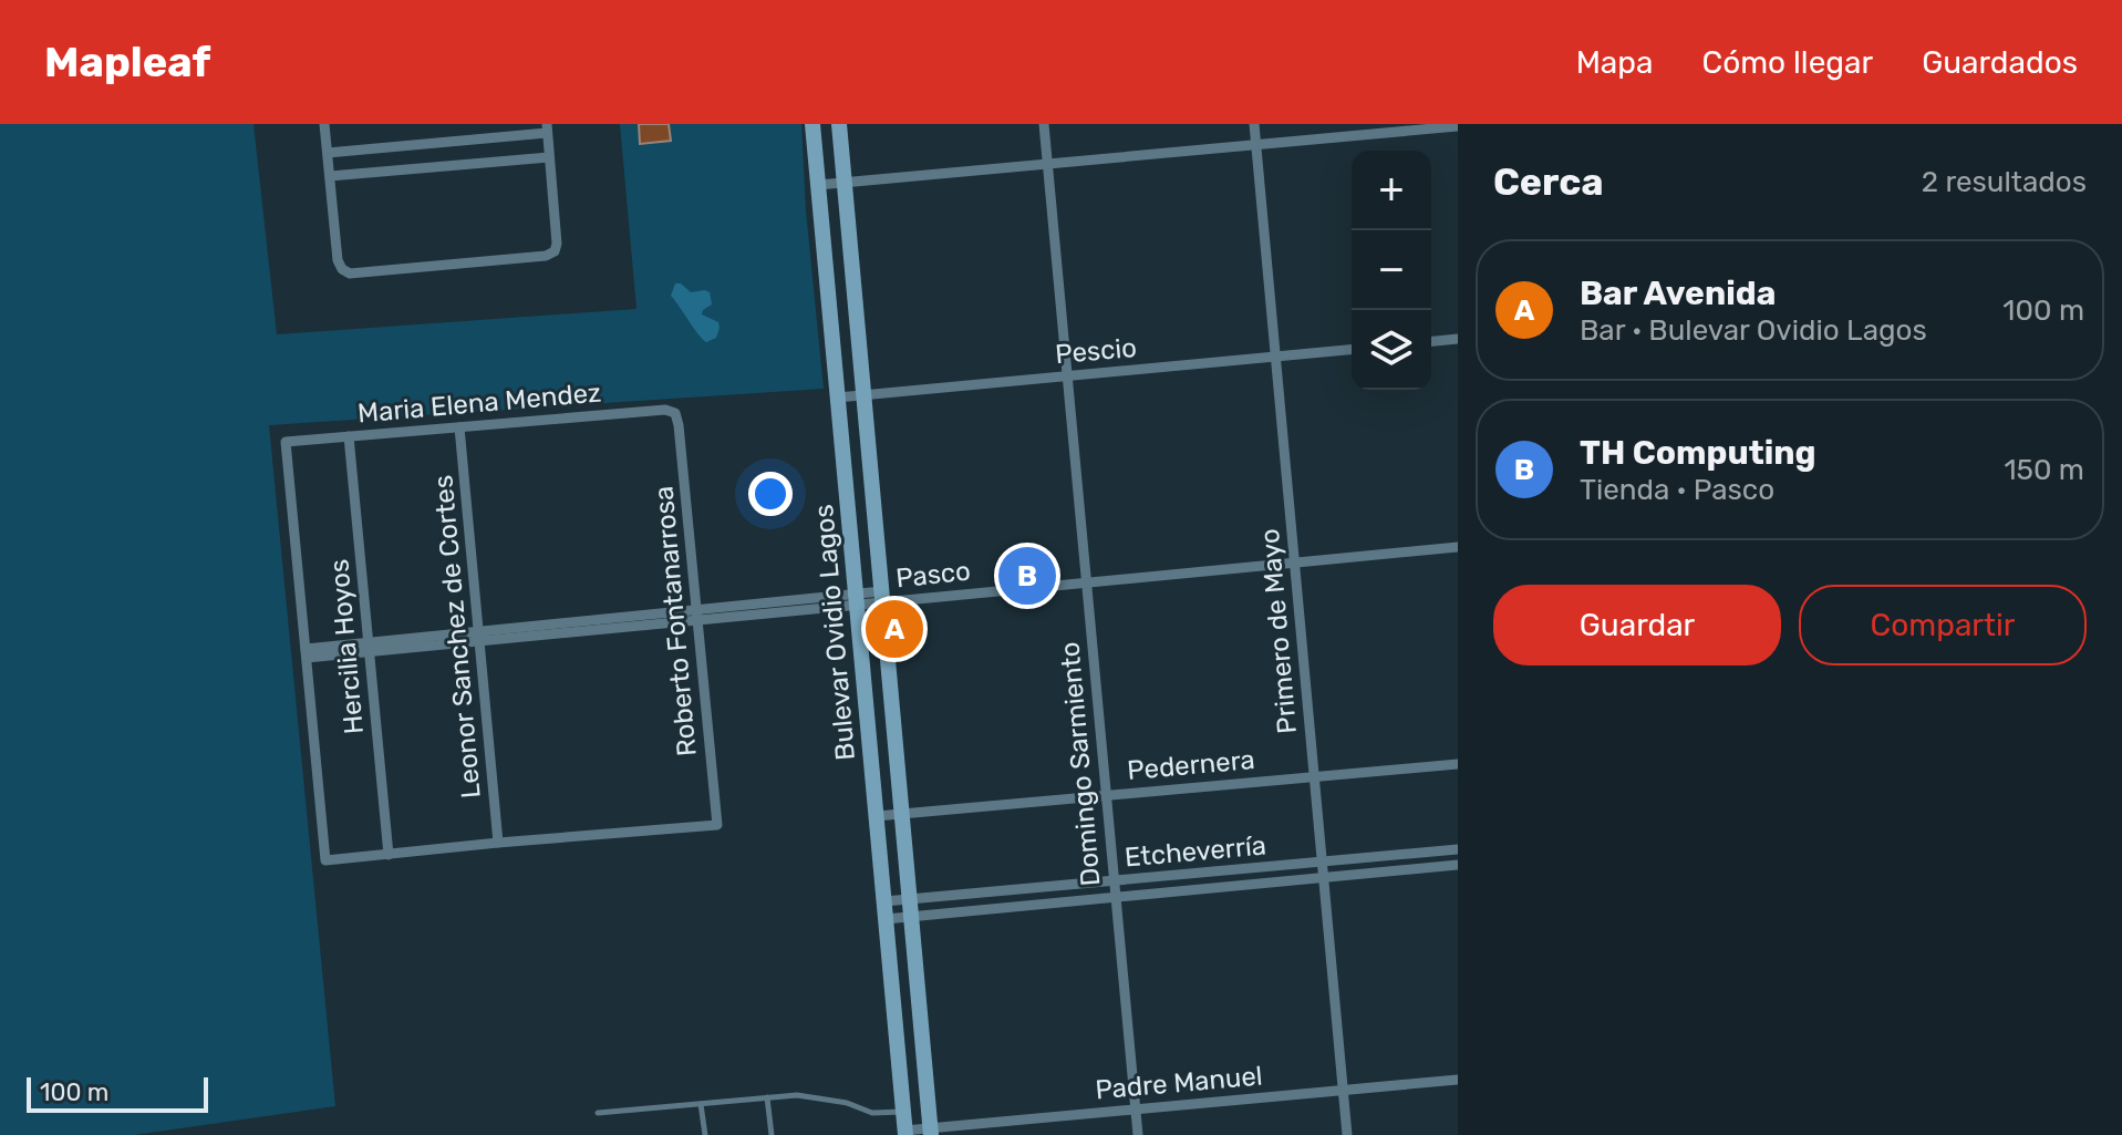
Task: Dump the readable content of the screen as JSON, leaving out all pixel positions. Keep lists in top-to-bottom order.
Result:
{
  "streets": {
    "main road": ["Bulevar Ovidio Lagos"],
    "street": [
      "Pescio",
      "Maria Elena Mendez",
      "Pasco",
      "Roberto Fontanarrosa",
      "Primero de Mayo",
      "Leonor Sanchez de Cortes",
      "Hercilia Hoyos",
      "Domingo Sarmiento",
      "Pedernera",
      "Etcheverría",
      "Padre Manuel"
    ]
  },
  "crossings": [
    ["Pescio", "Primero de Mayo"],
    ["Pescio", "Bulevar Ovidio Lagos"],
    ["Pescio", "Domingo Sarmiento"],
    ["Maria Elena Mendez", "Pasco"],
    ["Maria Elena Mendez", "Roberto Fontanarrosa"],
    ["Maria Elena Mendez", "Leonor Sanchez de Cortes"],
    ["Maria Elena Mendez", "Hercilia Hoyos"],
    ["Pasco", "Roberto Fontanarrosa"],
    ["Pasco", "Primero de Mayo"],
    ["Pasco", "Bulevar Ovidio Lagos"],
    ["Pasco", "Leonor Sanchez de Cortes"],
    ["Pasco", "Hercilia Hoyos"],
    ["Pasco", "Domingo Sarmiento"],
    ["Roberto Fontanarrosa", "Leonor Sanchez de Cortes"],
    ["Primero de Mayo", "Pedernera"],
    ["Primero de Mayo", "Etcheverría"],
    ["Primero de Mayo", "Padre Manuel"],
    ["Bulevar Ovidio Lagos", "Pedernera"],
    ["Bulevar Ovidio Lagos", "Etcheverría"],
    ["Bulevar Ovidio Lagos", "Padre Manuel"],
    ["Domingo Sarmiento", "Pedernera"],
    ["Domingo Sarmiento", "Etcheverría"],
    ["Domingo Sarmiento", "Padre Manuel"]
  ],
  "scale_bar": "100 m",
  "page": {
    "header": "Mapleaf",
    "nav": ["Mapa", "Cómo llegar", "Guardados"],
    "heading": ["Cerca", "2 resultados"],
    "map_buttons": ["+", "−"],
    "list": [
      {
        "mark": "A",
        "name": "Bar Avenida",
        "note": "Bar · Bulevar Ovidio Lagos",
        "value": "100 m"
      },
      {
        "mark": "B",
        "name": "TH Computing",
        "note": "Tienda · Pasco",
        "value": "150 m"
      }
    ],
    "pins": ["B", "A"],
    "buttons": ["Guardar", "Compartir"],
    "scale": "100 m"
  }
}
